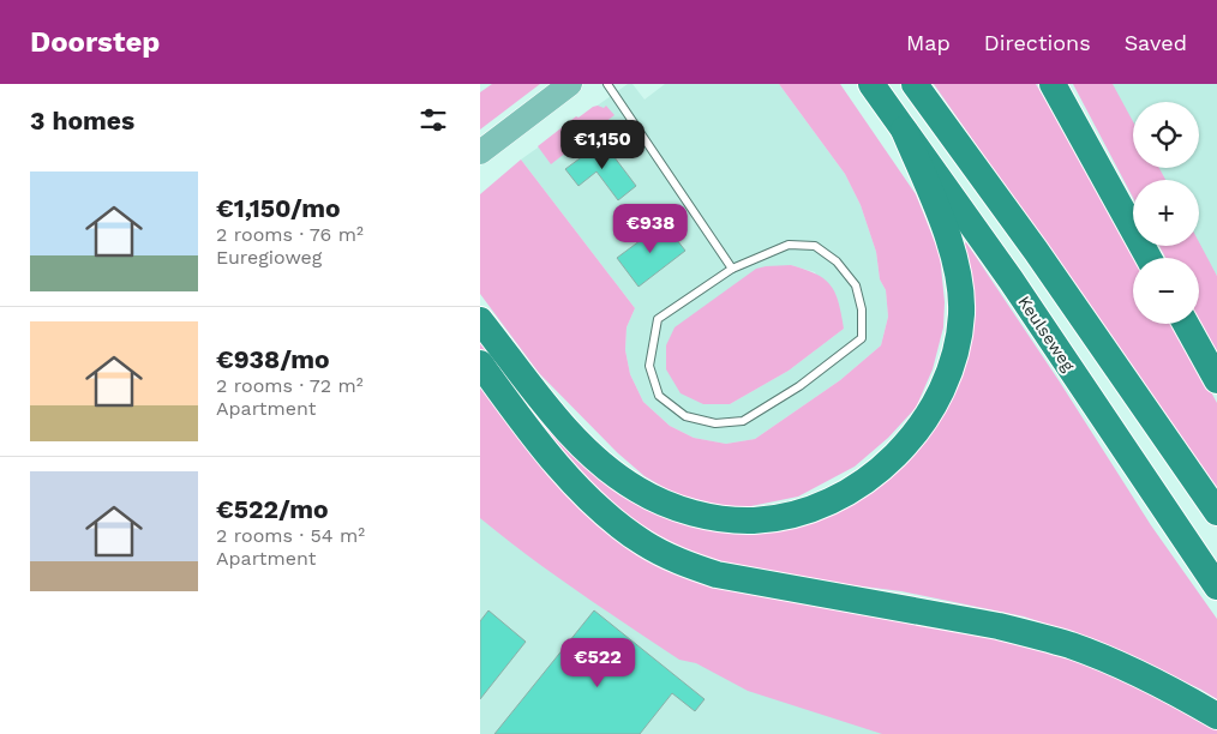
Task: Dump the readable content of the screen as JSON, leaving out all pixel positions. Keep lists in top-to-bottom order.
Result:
{
  "streets": {
    "highway": ["Keulseweg"]
  },
  "page": {
    "header": "Doorstep",
    "nav": ["Map", "Directions", "Saved"],
    "heading": "3 homes",
    "map_buttons": ["+", "−"],
    "price": ["€1,150", "€938", "€522"],
    "list": [
      {
        "name": "€1,150/mo",
        "note": "2 rooms · 76 m² · Euregioweg"
      },
      {
        "name": "€938/mo",
        "note": "2 rooms · 72 m² · Apartment"
      },
      {
        "name": "€522/mo",
        "note": "2 rooms · 54 m² · Apartment"
      }
    ]
  }
}
